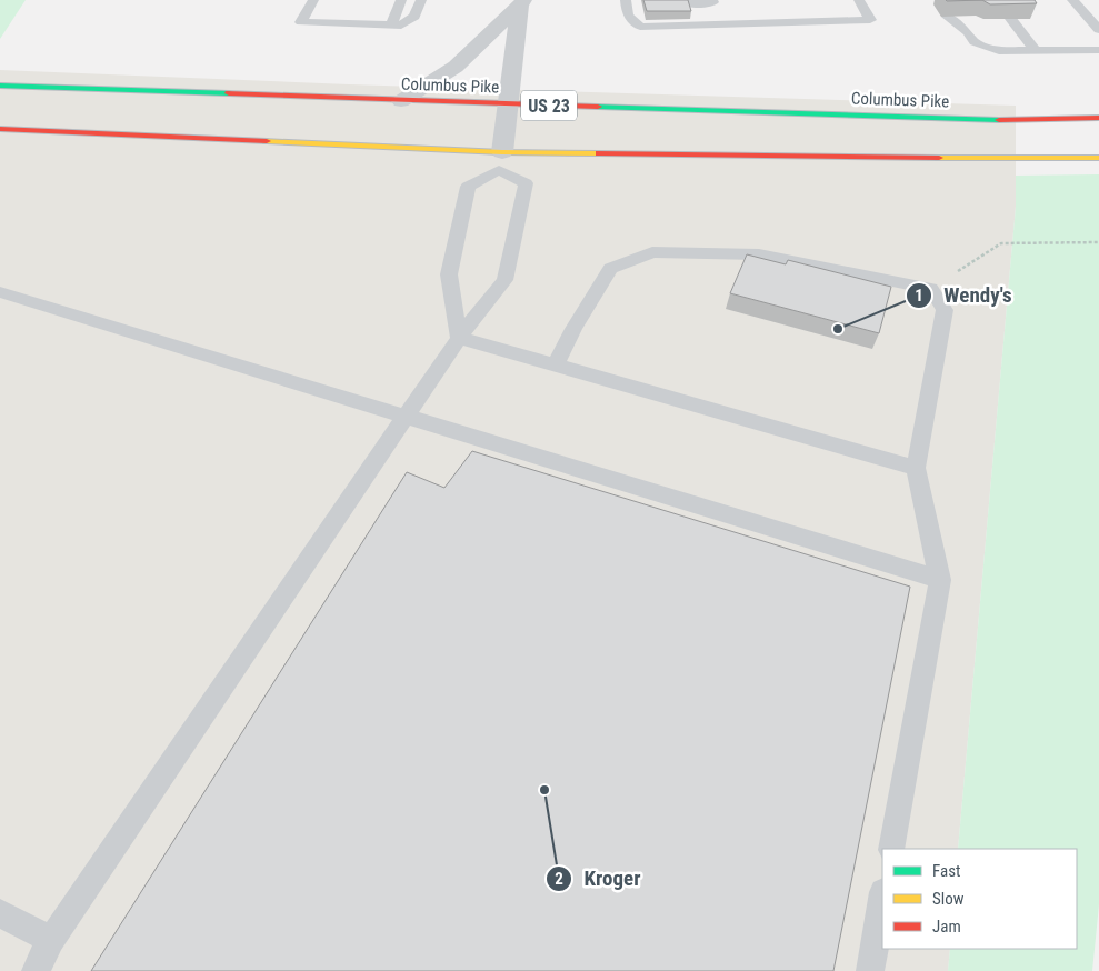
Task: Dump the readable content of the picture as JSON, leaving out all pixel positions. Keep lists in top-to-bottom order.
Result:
{
  "streets": {
    "highway": ["Columbus Pike", "US 23"]
  },
  "places": ["Wendy's", "Kroger"],
  "legend": ["Fast", "Slow", "Jam"]
}
